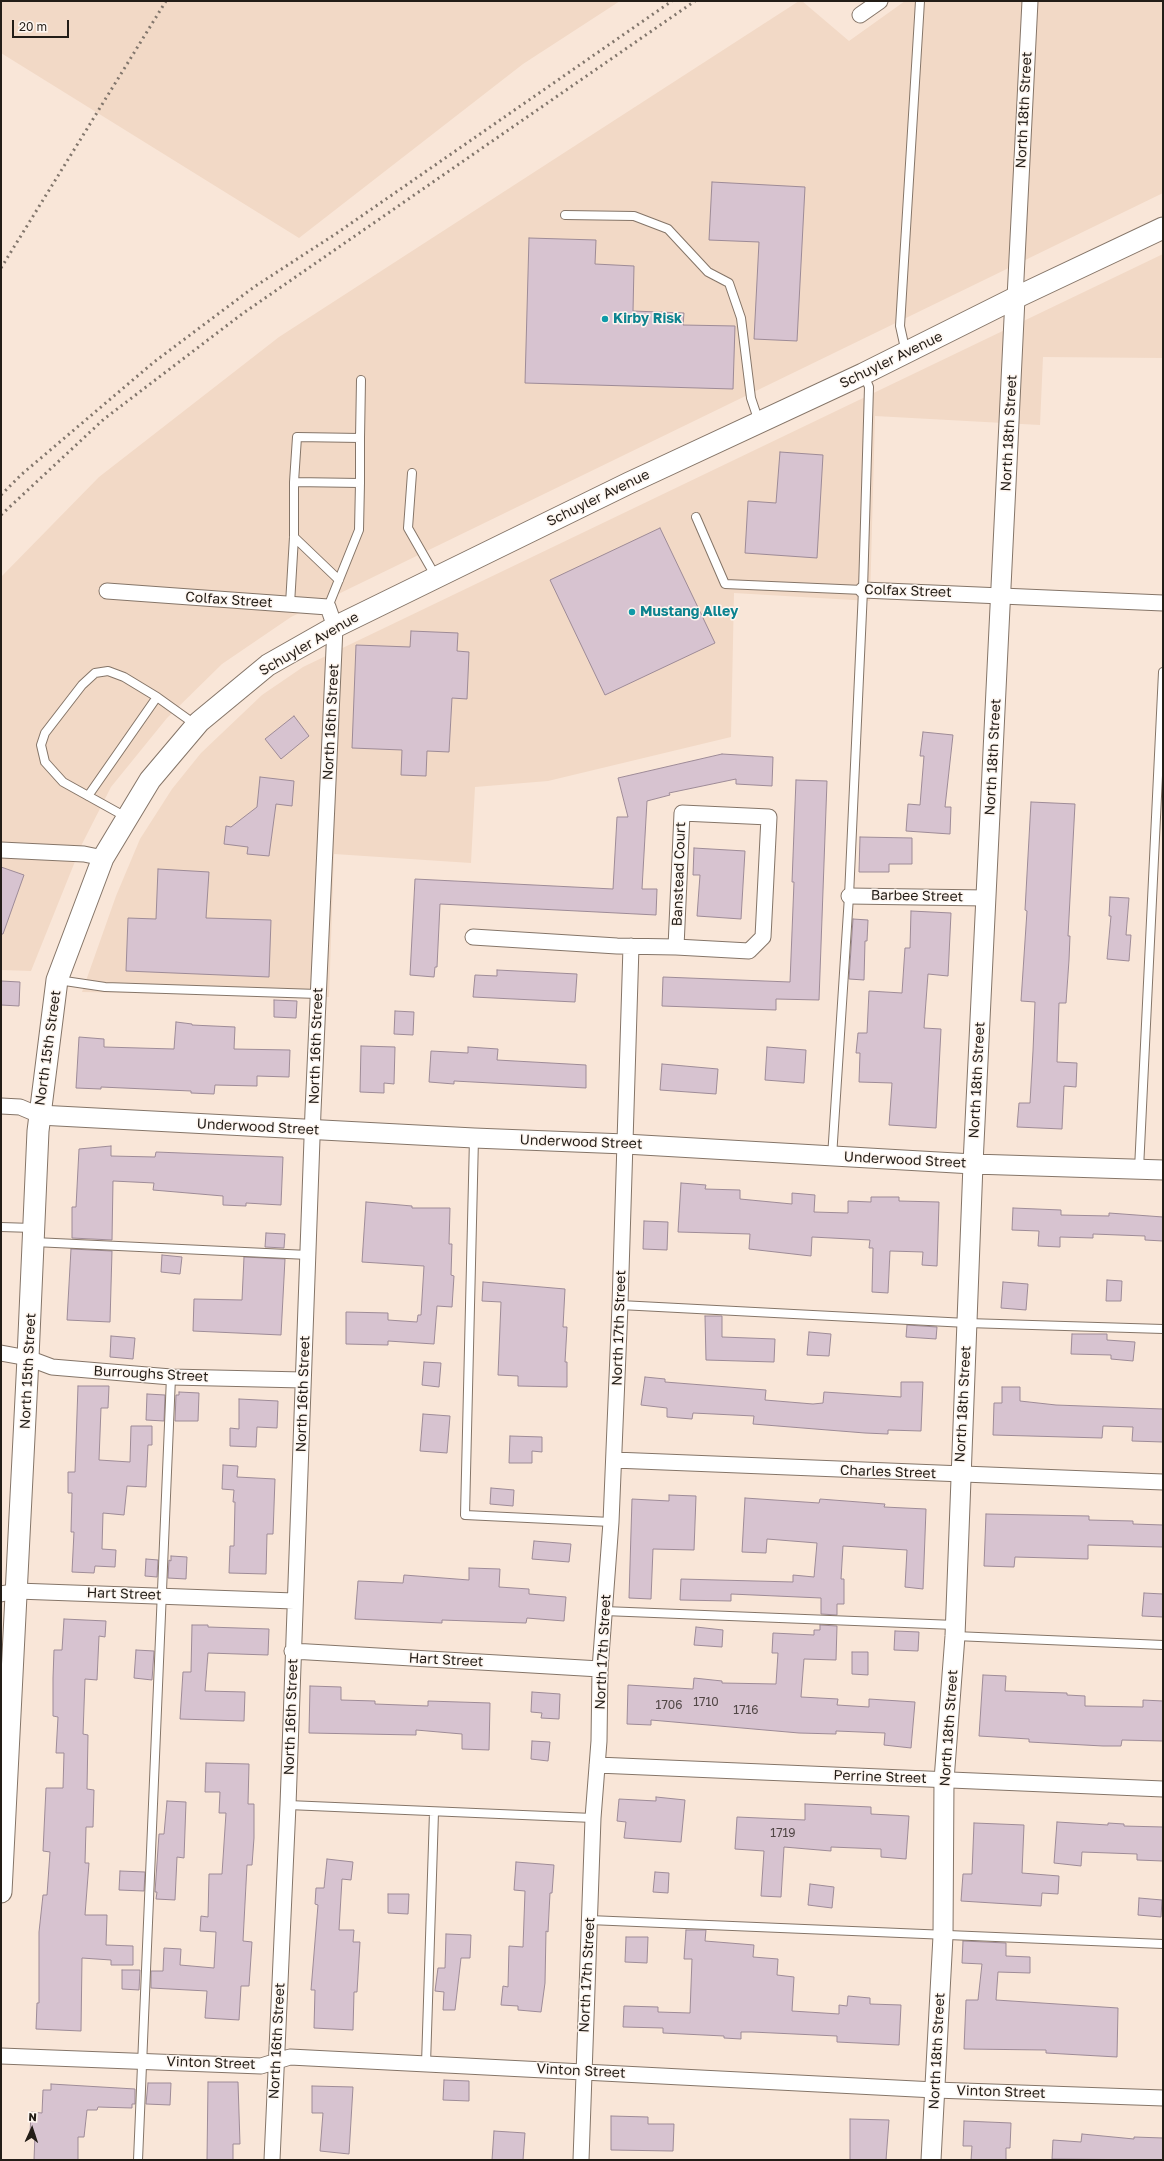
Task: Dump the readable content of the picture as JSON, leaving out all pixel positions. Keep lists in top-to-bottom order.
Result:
{
  "streets": {
    "main road": ["Schuyler Avenue", "North 15th Street"],
    "street": [
      "North 18th Street",
      "Colfax Street",
      "North 16th Street",
      "Banstead Court",
      "Barbee Street",
      "Underwood Street",
      "North 17th Street",
      "Burroughs Street",
      "Charles Street",
      "Hart Street",
      "Perrine Street",
      "Vinton Street"
    ]
  },
  "crossings": [
    ["North 18th Street", "Schuyler Avenue"],
    ["North 18th Street", "Colfax Street"],
    ["North 18th Street", "Barbee Street"],
    ["North 18th Street", "Underwood Street"],
    ["North 18th Street", "Charles Street"],
    ["North 18th Street", "Perrine Street"],
    ["North 18th Street", "Vinton Street"],
    ["Schuyler Avenue", "North 16th Street"],
    ["Schuyler Avenue", "North 15th Street"],
    ["North 16th Street", "Underwood Street"],
    ["North 16th Street", "Burroughs Street"],
    ["North 16th Street", "Hart Street"],
    ["North 16th Street", "Vinton Street"],
    ["Banstead Court", "North 17th Street"],
    ["North 15th Street", "Underwood Street"],
    ["North 15th Street", "Burroughs Street"],
    ["North 15th Street", "Hart Street"],
    ["Underwood Street", "North 17th Street"],
    ["North 17th Street", "Charles Street"],
    ["North 17th Street", "Hart Street"],
    ["North 17th Street", "Perrine Street"],
    ["North 17th Street", "Vinton Street"]
  ],
  "places": ["Kirby Risk", "Mustang Alley"],
  "house_numbers": [
    "1710",
    "1706",
    "1716",
    "1719"
  ],
  "scale_bar": "20 m",
  "north": "top"
}
